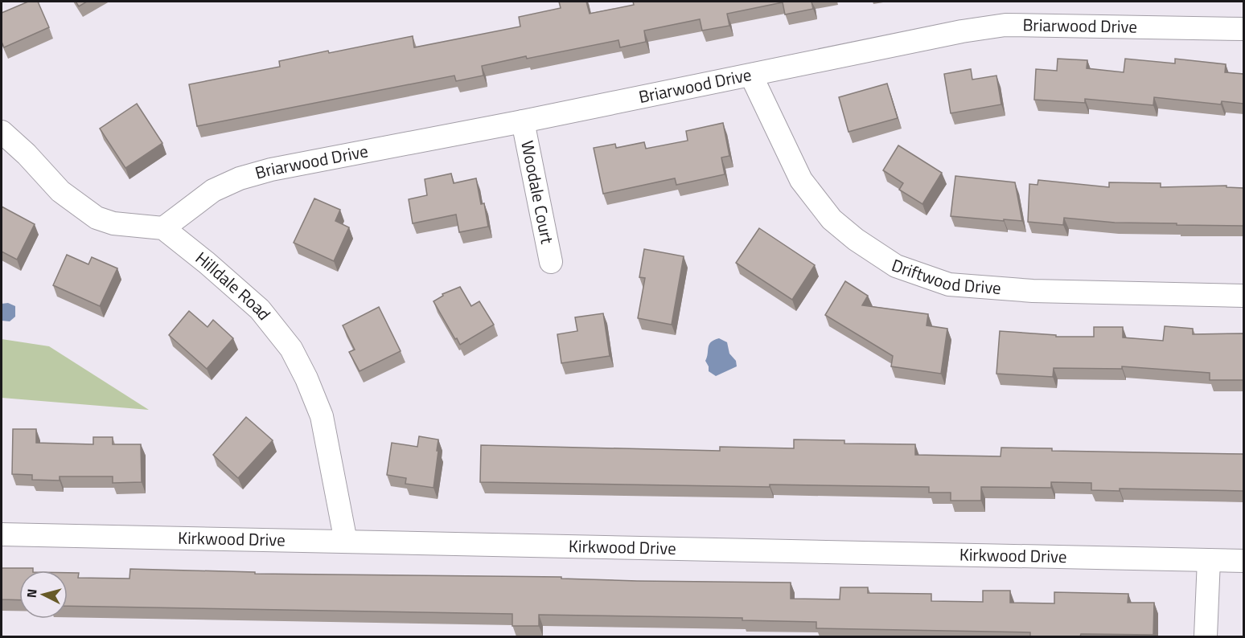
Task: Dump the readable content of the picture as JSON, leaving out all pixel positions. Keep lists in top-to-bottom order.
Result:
{
  "streets": {
    "street": [
      "Briarwood Drive",
      "Woodale Court",
      "Driftwood Drive",
      "Hilldale Road",
      "Kirkwood Drive"
    ]
  },
  "crossings": [
    ["Briarwood Drive", "Woodale Court"],
    ["Briarwood Drive", "Driftwood Drive"],
    ["Briarwood Drive", "Hilldale Road"],
    ["Hilldale Road", "Kirkwood Drive"]
  ],
  "north": "left"
}
